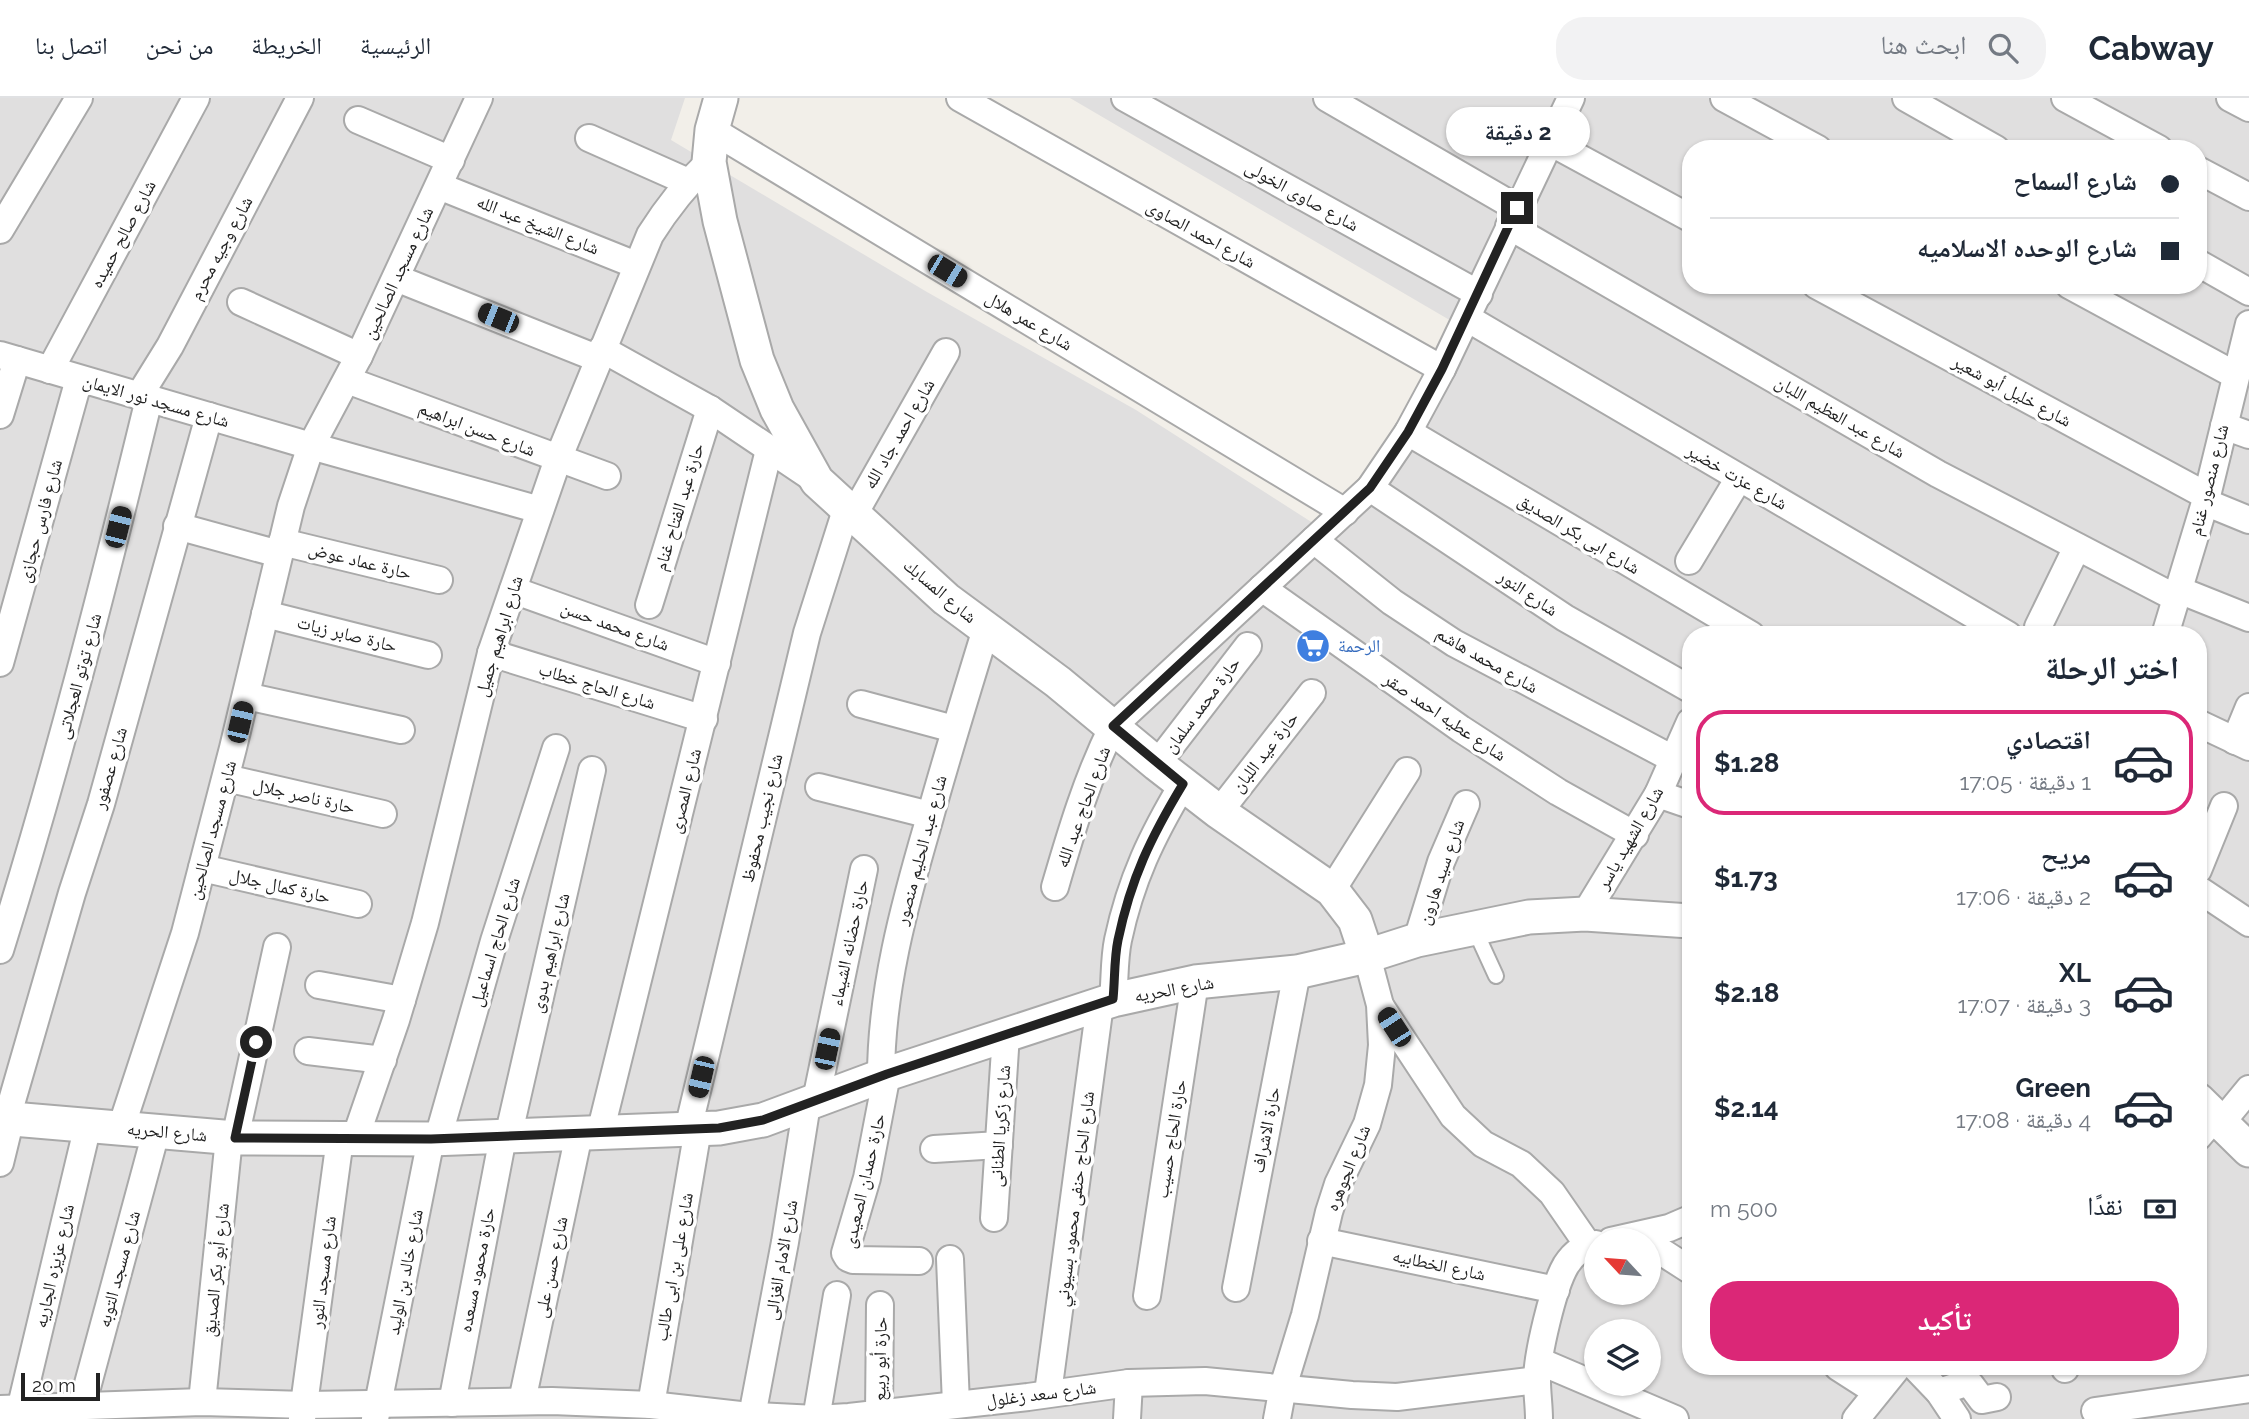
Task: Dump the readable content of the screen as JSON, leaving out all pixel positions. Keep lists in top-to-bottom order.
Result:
{
  "streets": {
    "street": [
      "شارع صاوى الخولى",
      "شارع الشيخ عبد الله",
      "شارع صالح حميده",
      "شارع احمد الصاوى",
      "شارع وجيه محرم",
      "شارع مسجد الصالحين",
      "شارع عمر هلال",
      "شارع خليل أبو شعير",
      "شارع مسجد نور الايمان",
      "شارع عبد العظيم اللبان",
      "شارع حسن ابراهيم",
      "شارع احمد جاد الله",
      "شارع عزت خضير",
      "شارع منصور غنام",
      "حارة عبد الفتاح غنام",
      "شارع فارس حجازى",
      "شارع ابى بكر الصديق",
      "حارة عماد عوض",
      "شارع المسابك",
      "شارع النور",
      "شارع محمد حسن",
      "حارة صابر زيات",
      "شارع ابراهيم جميل",
      "شارع محمد هاشم",
      "شارع توتو العجلاتى",
      "شارع الحاج خطاب",
      "حارة محمد سلمان",
      "شارع عطيه احمد صقر",
      "حارة عيد اللبان",
      "شارع عصفور",
      "شارع المصرى",
      "حارة ناصر جلال",
      "شارع الحاج عبد الله",
      "شارع نجيب محفوظ",
      "شارع الشهيد ياسر",
      "شارع عبد الحليم منصور",
      "شارع سيد هارون",
      "حارة كمال جلال",
      "شارع الحاج اسماعيل",
      "حارة حضانه الشيماء",
      "شارع ابراهيم بدوى",
      "شارع الحريه",
      "شارع زكريا الطنانى",
      "حارة الاشراف",
      "حارة الحاج حسيب",
      "شارع الجوهره",
      "حارة حمدان الصعيدى",
      "شارع الحاج حنفى محمود بسيوني",
      "شارع الامام الغزالى",
      "شارع الخطابيه",
      "شارع عزيزه الجاريه",
      "شارع حسن على",
      "شارع على بن ابى طالب",
      "شارع مسجد التوبه",
      "شارع أبو بكر الصديق",
      "حارة محمود مسعده",
      "شارع مسجد النور",
      "شارع خالد بن الوليد",
      "حارة أبو ربيع",
      "شارع سعد زغلول"
    ]
  },
  "crossings": [
    ["شارع الشيخ عبد الله", "شارع مسجد الصالحين"],
    ["شارع الشيخ عبد الله", "شارع ابراهيم جميل"],
    ["شارع صالح حميده", "شارع مسجد نور الايمان"],
    ["شارع وجيه محرم", "شارع مسجد نور الايمان"],
    ["شارع وجيه محرم", "شارع توتو العجلاتى"],
    ["شارع مسجد الصالحين", "شارع مسجد نور الايمان"],
    ["شارع مسجد الصالحين", "شارع حسن ابراهيم"],
    ["شارع مسجد الصالحين", "حارة عماد عوض"],
    ["شارع مسجد الصالحين", "حارة صابر زيات"],
    ["شارع مسجد الصالحين", "حارة ناصر جلال"],
    ["شارع مسجد الصالحين", "حارة كمال جلال"],
    ["شارع مسجد الصالحين", "شارع الحريه"],
    ["شارع عمر هلال", "شارع المسابك"],
    ["شارع خليل أبو شعير", "شارع منصور غنام"],
    ["شارع مسجد نور الايمان", "شارع فارس حجازى"],
    ["شارع مسجد نور الايمان", "شارع توتو العجلاتى"],
    ["شارع مسجد نور الايمان", "شارع عصفور"],
    ["شارع عبد العظيم اللبان", "شارع منصور غنام"],
    ["شارع حسن ابراهيم", "شارع ابراهيم جميل"],
    ["شارع احمد جاد الله", "شارع المسابك"],
    ["شارع احمد جاد الله", "شارع نجيب محفوظ"],
    ["حارة عماد عوض", "شارع عصفور"],
    ["شارع المسابك", "شارع ابراهيم جميل"],
    ["شارع المسابك", "حارة محمد سلمان"],
    ["شارع المسابك", "حارة عيد اللبان"],
    ["شارع المسابك", "شارع الحاج عبد الله"],
    ["شارع المسابك", "شارع نجيب محفوظ"],
    ["شارع المسابك", "شارع عبد الحليم منصور"],
    ["شارع المسابك", "شارع الحريه"],
    ["شارع المسابك", "شارع الجوهره"],
    ["شارع المسابك", "شارع الحاج حنفى محمود بسيوني"],
    ["شارع محمد حسن", "شارع ابراهيم جميل"],
    ["شارع محمد حسن", "شارع المصرى"],
    ["شارع ابراهيم جميل", "شارع الحاج خطاب"],
    ["شارع ابراهيم جميل", "شارع الحريه"],
    ["شارع ابراهيم جميل", "شارع مسجد النور"],
    ["شارع محمد هاشم", "شارع الشهيد ياسر"],
    ["شارع الحاج خطاب", "شارع المصرى"],
    ["شارع عطيه احمد صقر", "شارع الشهيد ياسر"],
    ["شارع عصفور", "شارع الحريه"],
    ["شارع المصرى", "شارع الحريه"],
    ["شارع المصرى", "شارع حسن على"],
    ["شارع نجيب محفوظ", "شارع الحريه"],
    ["شارع نجيب محفوظ", "شارع على بن ابى طالب"],
    ["شارع الشهيد ياسر", "شارع الحريه"],
    ["شارع عبد الحليم منصور", "شارع الحريه"],
    ["شارع عبد الحليم منصور", "حارة حمدان الصعيدى"],
    ["شارع سيد هارون", "شارع الحريه"],
    ["شارع الحاج اسماعيل", "شارع الحريه"],
    ["شارع الحاج اسماعيل", "شارع خالد بن الوليد"],
    ["حارة حضانه الشيماء", "شارع الحريه"],
    ["حارة حضانه الشيماء", "شارع الامام الغزالى"],
    ["شارع ابراهيم بدوى", "شارع الحريه"],
    ["شارع ابراهيم بدوى", "حارة محمود مسعده"],
    ["شارع الحريه", "شارع زكريا الطنانى"],
    ["شارع الحريه", "حارة الاشراف"],
    ["شارع الحريه", "حارة الحاج حسيب"],
    ["شارع الحريه", "شارع الجوهره"],
    ["شارع الحريه", "حارة حمدان الصعيدى"],
    ["شارع الحريه", "شارع الحاج حنفى محمود بسيوني"],
    ["شارع الحريه", "شارع الامام الغزالى"],
    ["شارع الحريه", "شارع عزيزه الجاريه"],
    ["شارع الحريه", "شارع حسن على"],
    ["شارع الحريه", "شارع على بن ابى طالب"],
    ["شارع الحريه", "شارع مسجد التوبه"],
    ["شارع الحريه", "شارع أبو بكر الصديق"],
    ["شارع الحريه", "حارة محمود مسعده"],
    ["شارع الحريه", "شارع مسجد النور"],
    ["شارع الحريه", "شارع خالد بن الوليد"],
    ["شارع الجوهره", "شارع الخطابيه"],
    ["شارع الجوهره", "شارع سعد زغلول"],
    ["شارع الحاج حنفى محمود بسيوني", "شارع سعد زغلول"],
    ["شارع الامام الغزالى", "شارع سعد زغلول"],
    ["شارع عزيزه الجاريه", "شارع سعد زغلول"],
    ["شارع حسن على", "شارع سعد زغلول"],
    ["شارع على بن ابى طالب", "شارع سعد زغلول"],
    ["شارع مسجد التوبه", "شارع سعد زغلول"],
    ["شارع أبو بكر الصديق", "شارع سعد زغلول"],
    ["حارة محمود مسعده", "شارع سعد زغلول"],
    ["شارع مسجد النور", "شارع سعد زغلول"],
    ["شارع خالد بن الوليد", "شارع سعد زغلول"],
    ["حارة أبو ربيع", "شارع سعد زغلول"]
  ],
  "places": {
    "supermarket": ["الرحمة"]
  },
  "scale_bar": "20 m",
  "north": "top left",
  "page": {
    "header": "Cabway",
    "search": "ابحث هنا",
    "nav": [
      "الرئيسية",
      "الخريطة",
      "من نحن",
      "اتصل بنا"
    ],
    "bubble": "2 دقيقة",
    "banner": ["شارع السماح", "شارع الوحده الاسلاميه"],
    "heading": "اختر الرحلة",
    "list": [
      {
        "name": "اقتصادي",
        "note": "1 دقيقة · 17:05",
        "value": "$1.28"
      },
      {
        "name": "مريح",
        "note": "2 دقيقة · 17:06",
        "value": "$1.73"
      },
      {
        "name": "XL",
        "note": "3 دقيقة · 17:07",
        "value": "$2.18"
      },
      {
        "name": "Green",
        "note": "4 دقيقة · 17:08",
        "value": "$2.14"
      }
    ],
    "pay": ["نقدًا", "500 m"],
    "buttons": "تأكيد",
    "scale": "20 m"
  }
}
